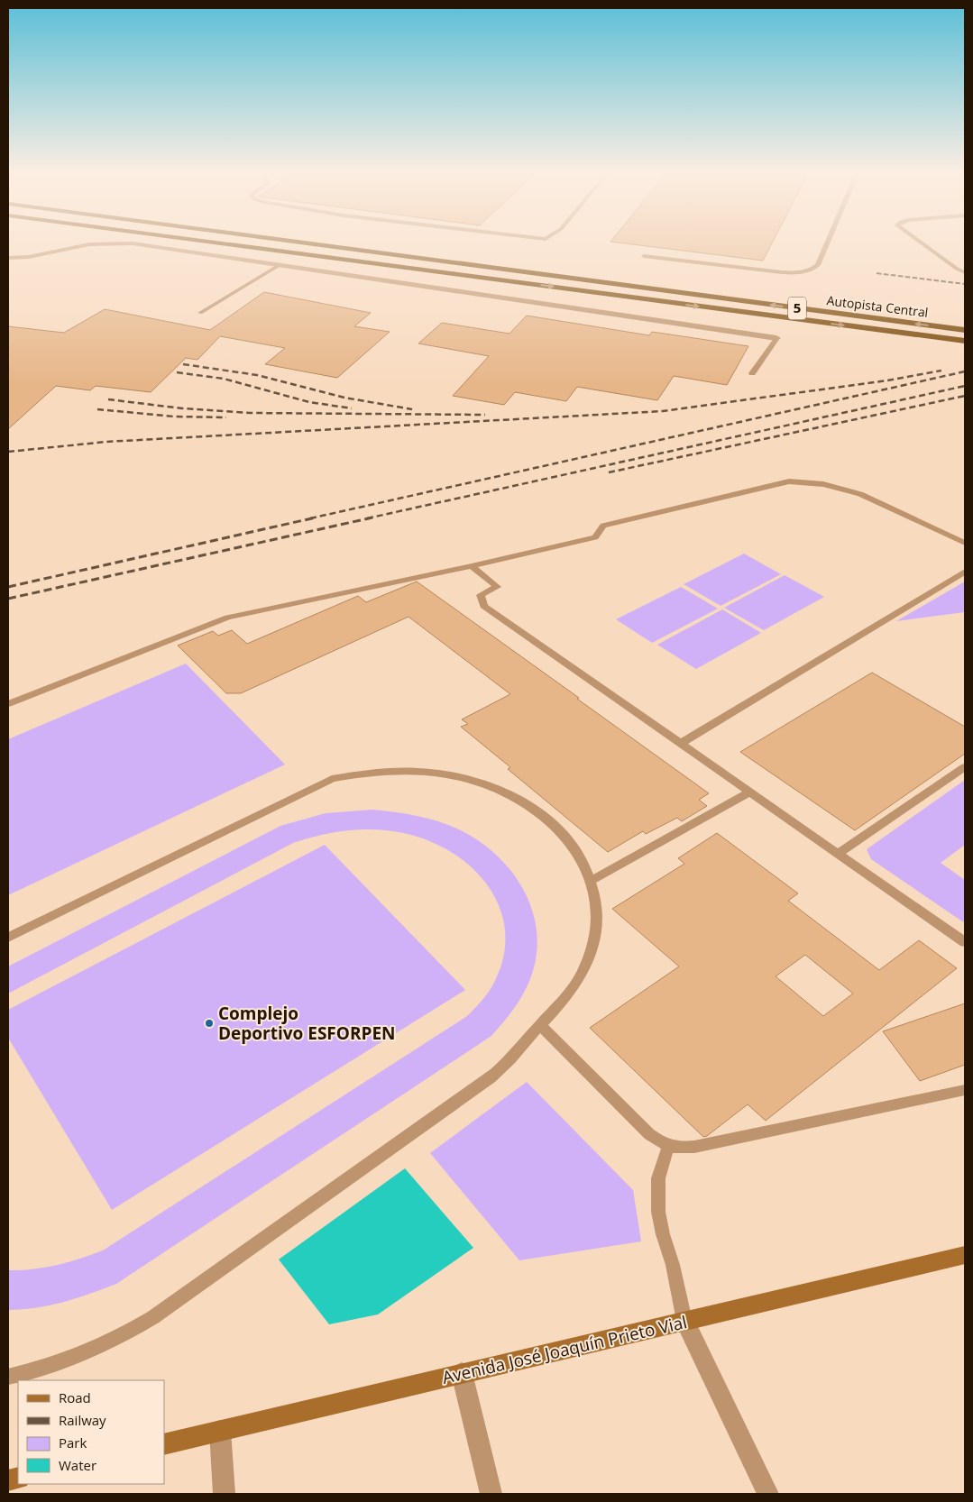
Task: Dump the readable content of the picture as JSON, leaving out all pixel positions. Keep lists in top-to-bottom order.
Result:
{
  "streets": {
    "highway": ["Autopista Central", "5"],
    "main road": ["Avenida José Joaquín Prieto Vial"]
  },
  "places": ["Complejo Deportivo ESFORPEN"],
  "legend": [
    "Road",
    "Railway",
    "Park",
    "Water"
  ]
}
